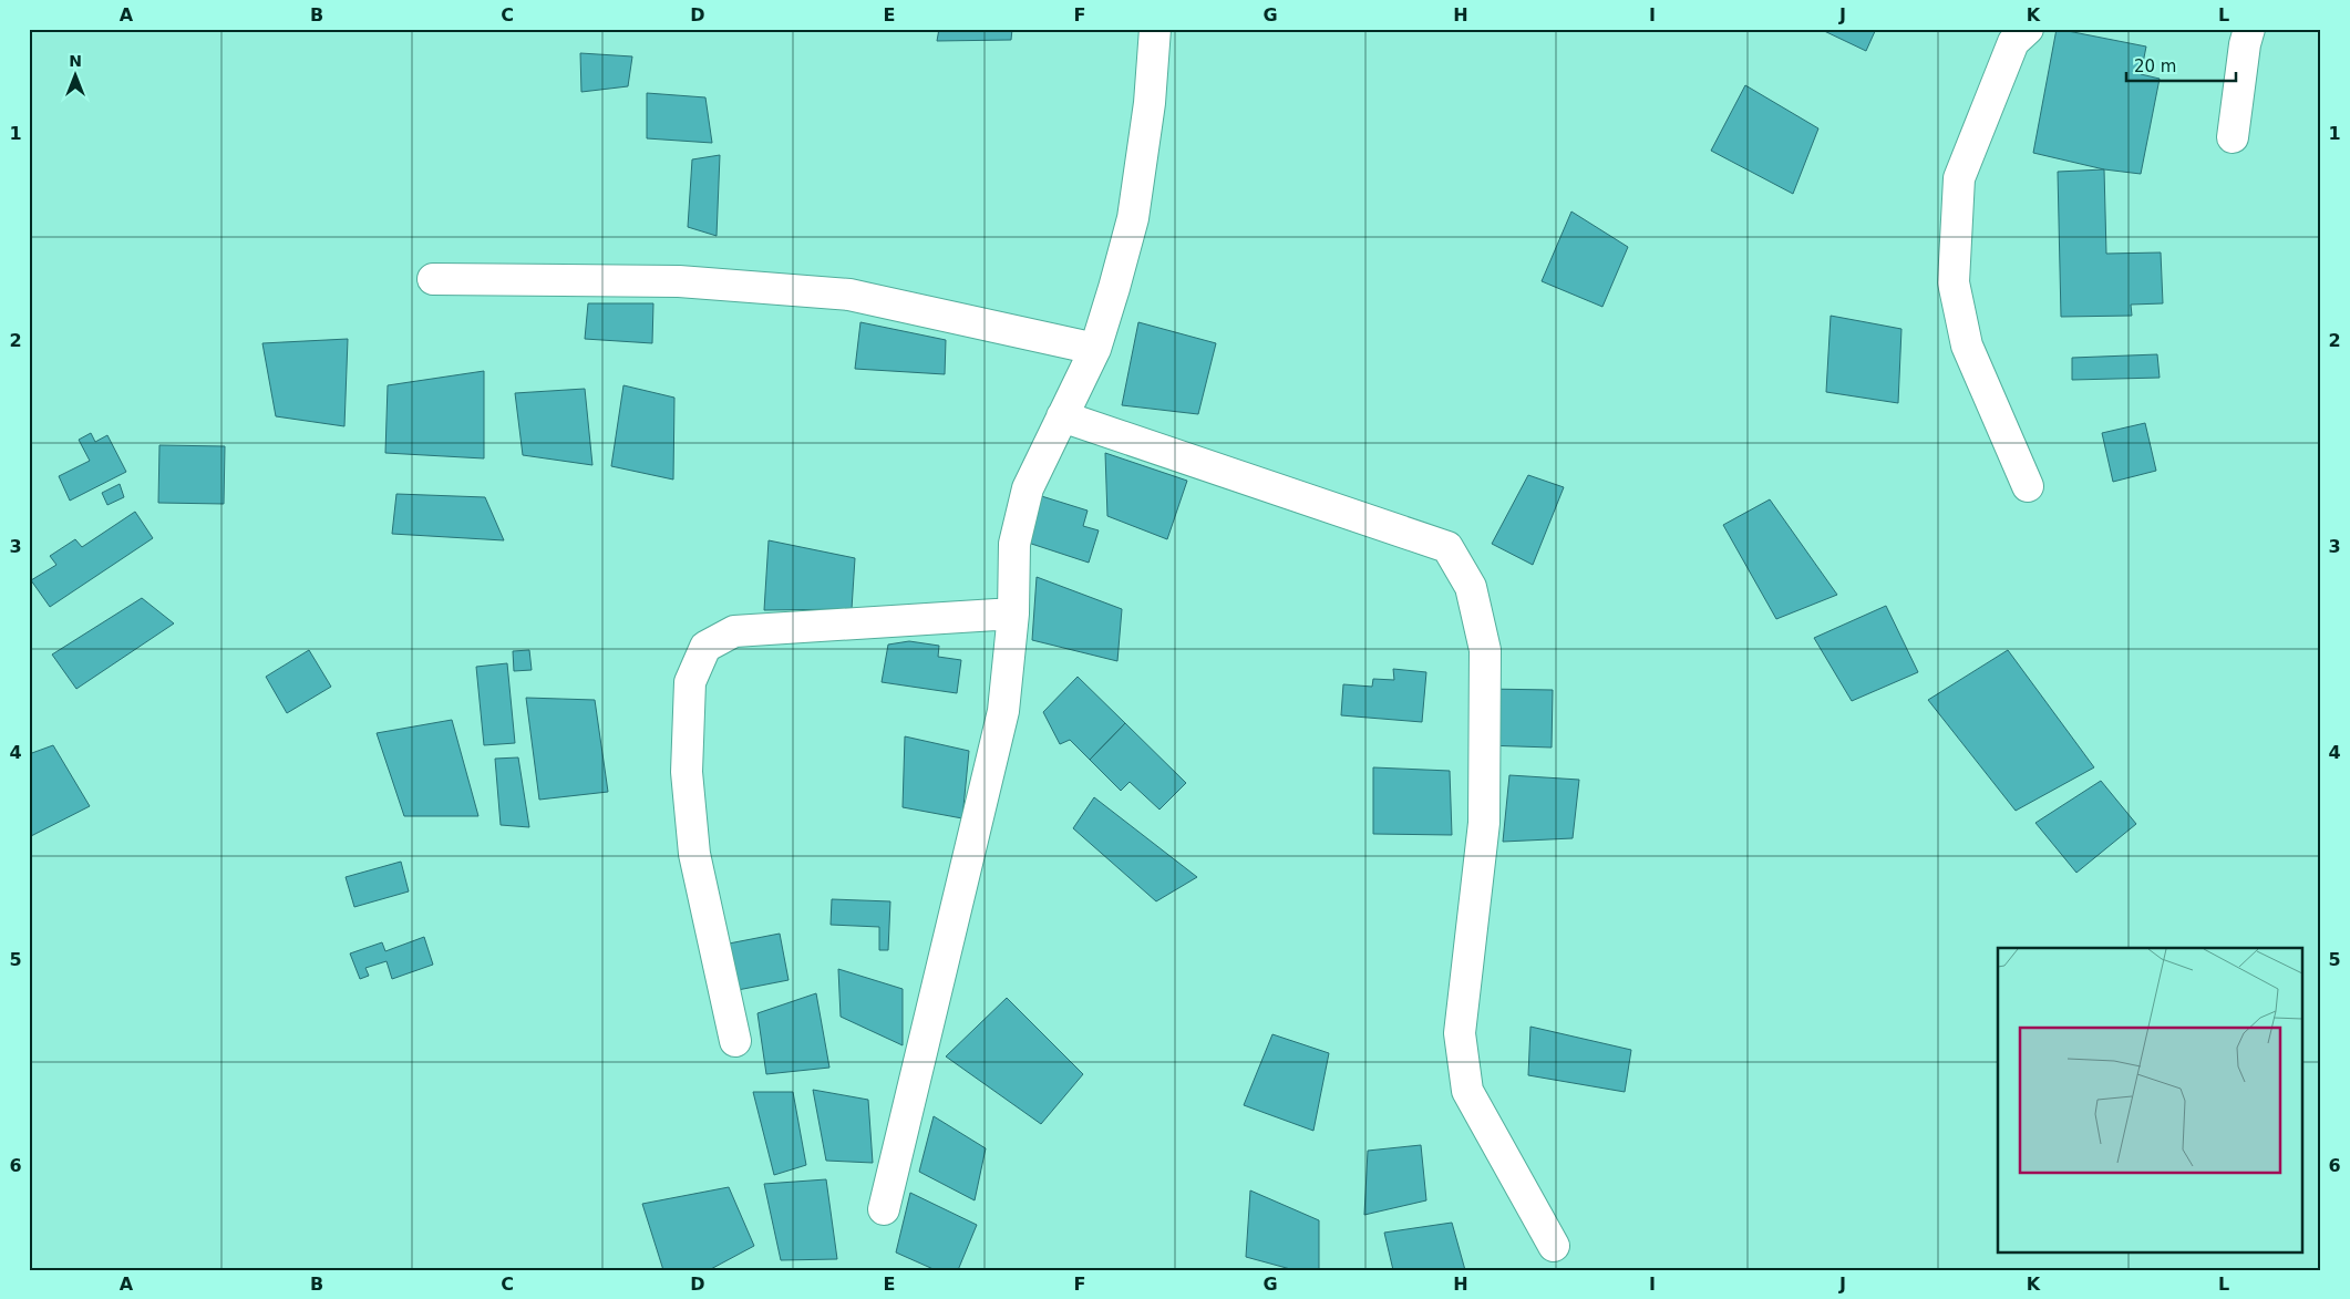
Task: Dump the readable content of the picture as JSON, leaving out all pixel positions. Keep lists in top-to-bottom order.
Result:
{
  "scale_bar": "20 m",
  "north": "top",
  "grid": {
    "columns": [
      "A",
      "B",
      "C",
      "D",
      "E",
      "F",
      "G",
      "H",
      "I",
      "J",
      "K",
      "L"
    ],
    "rows": [
      "1",
      "2",
      "3",
      "4",
      "5",
      "6"
    ]
  }
}
